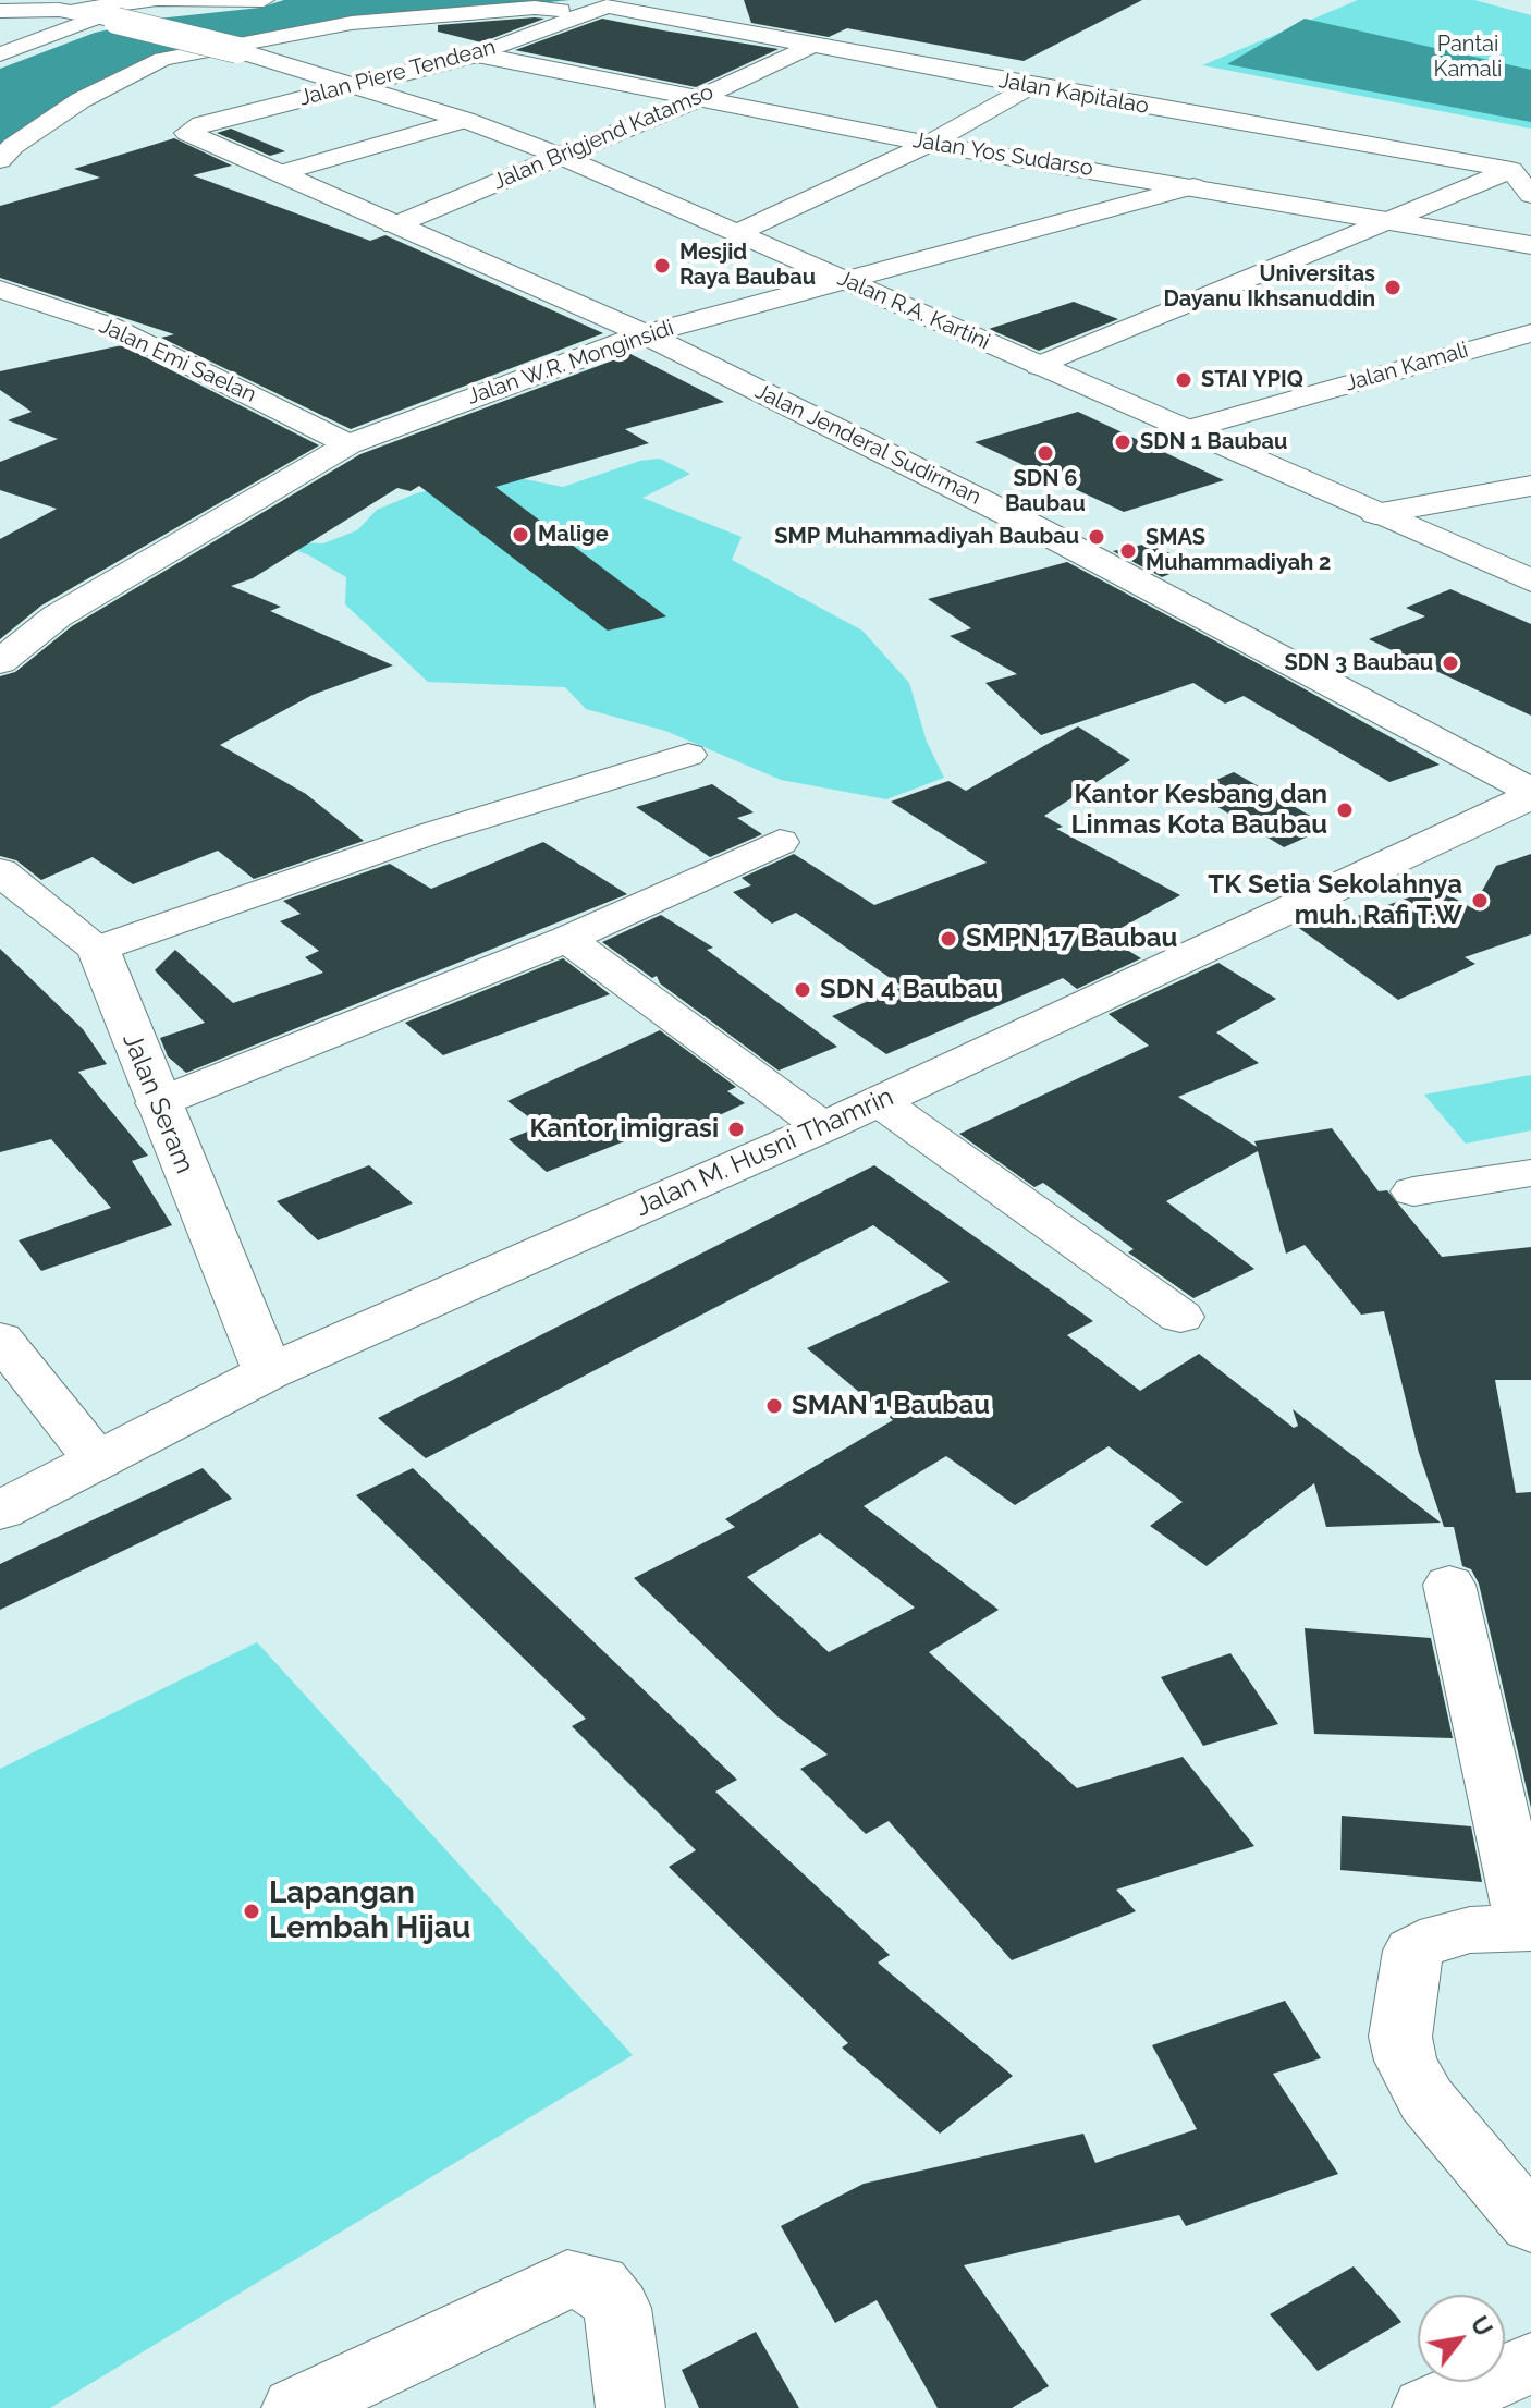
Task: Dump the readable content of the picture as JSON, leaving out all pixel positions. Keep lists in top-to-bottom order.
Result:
{
  "streets": {
    "main road": [
      "Jalan Piere Tendean",
      "Jalan Yos Sudarso",
      "Jalan R.A. Kartini",
      "Jalan W.R. Monginsidi",
      "Jalan Jenderal Sudirman",
      "Jalan Seram",
      "Jalan M. Husni Thamrin"
    ],
    "street": [
      "Jalan Kapitalao",
      "Jalan Brigjend Katamso",
      "Jalan Emi Saelan",
      "Jalan Kamali"
    ]
  },
  "crossings": [
    ["Jalan Piere Tendean", "Jalan Kapitalao"],
    ["Jalan Piere Tendean", "Jalan Yos Sudarso"],
    ["Jalan Piere Tendean", "Jalan R.A. Kartini"],
    ["Jalan Piere Tendean", "Jalan Jenderal Sudirman"],
    ["Jalan Kapitalao", "Jalan Brigjend Katamso"],
    ["Jalan Brigjend Katamso", "Jalan Yos Sudarso"],
    ["Jalan Brigjend Katamso", "Jalan R.A. Kartini"],
    ["Jalan Brigjend Katamso", "Jalan Jenderal Sudirman"],
    ["Jalan Yos Sudarso", "Jalan W.R. Monginsidi"],
    ["Jalan R.A. Kartini", "Jalan W.R. Monginsidi"],
    ["Jalan R.A. Kartini", "Jalan Kamali"],
    ["Jalan Emi Saelan", "Jalan W.R. Monginsidi"],
    ["Jalan W.R. Monginsidi", "Jalan Jenderal Sudirman"],
    ["Jalan Jenderal Sudirman", "Jalan M. Husni Thamrin"],
    ["Jalan Seram", "Jalan M. Husni Thamrin"]
  ],
  "parks": ["Pantai Kamali"],
  "places": [
    "Mesjid Raya Baubau",
    "Universitas Dayanu Ikhsanuddin",
    "STAI YPIQ",
    "SDN 1 Baubau",
    "SDN 6 Baubau",
    "Malige",
    "SMP Muhammadiyah Baubau",
    "SMAS Muhammadiyah 2",
    "SDN 3 Baubau",
    "Kantor Kesbang dan Linmas Kota Baubau",
    "TK Setia Sekolahnya muh. Rafi T.W",
    "SMPN 17 Baubau",
    "SDN 4 Baubau",
    "Kantor imigrasi",
    "SMAN 1 Baubau",
    "Lapangan Lembah Hijau"
  ],
  "north": "top right"
}
